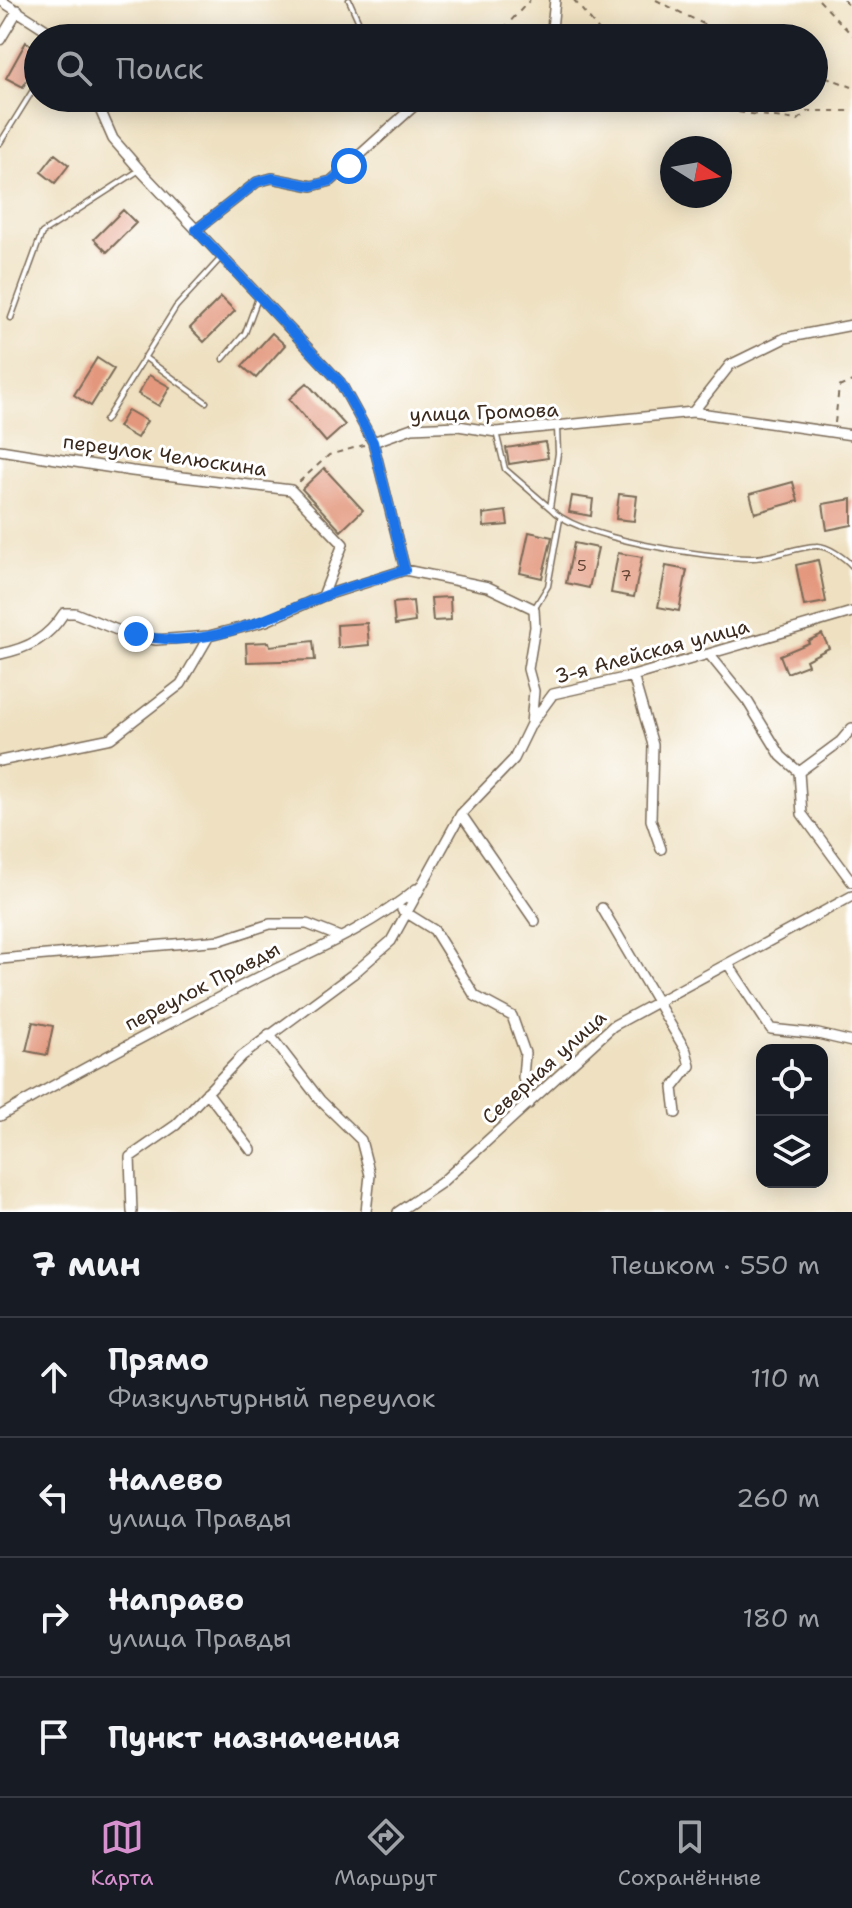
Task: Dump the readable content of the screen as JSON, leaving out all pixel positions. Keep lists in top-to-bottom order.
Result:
{
  "streets": {
    "street": [
      "улица Громова",
      "переулок Челюскина",
      "3-я Алейская улица",
      "переулок Правды",
      "Северная улица"
    ]
  },
  "house_numbers": ["5", "7"],
  "north": "right",
  "page": {
    "search": "Поиск",
    "heading": ["7 мин", "Пешком · 550 m"],
    "list": [
      ["Прямо", "Физкультурный переулок", "110 m"],
      ["Налево", "улица Правды", "260 m"],
      ["Направо", "улица Правды", "180 m"],
      "Пункт назначения"
    ],
    "nav": ["Карта", "Маршрут", "Сохранённые"]
  }
}
